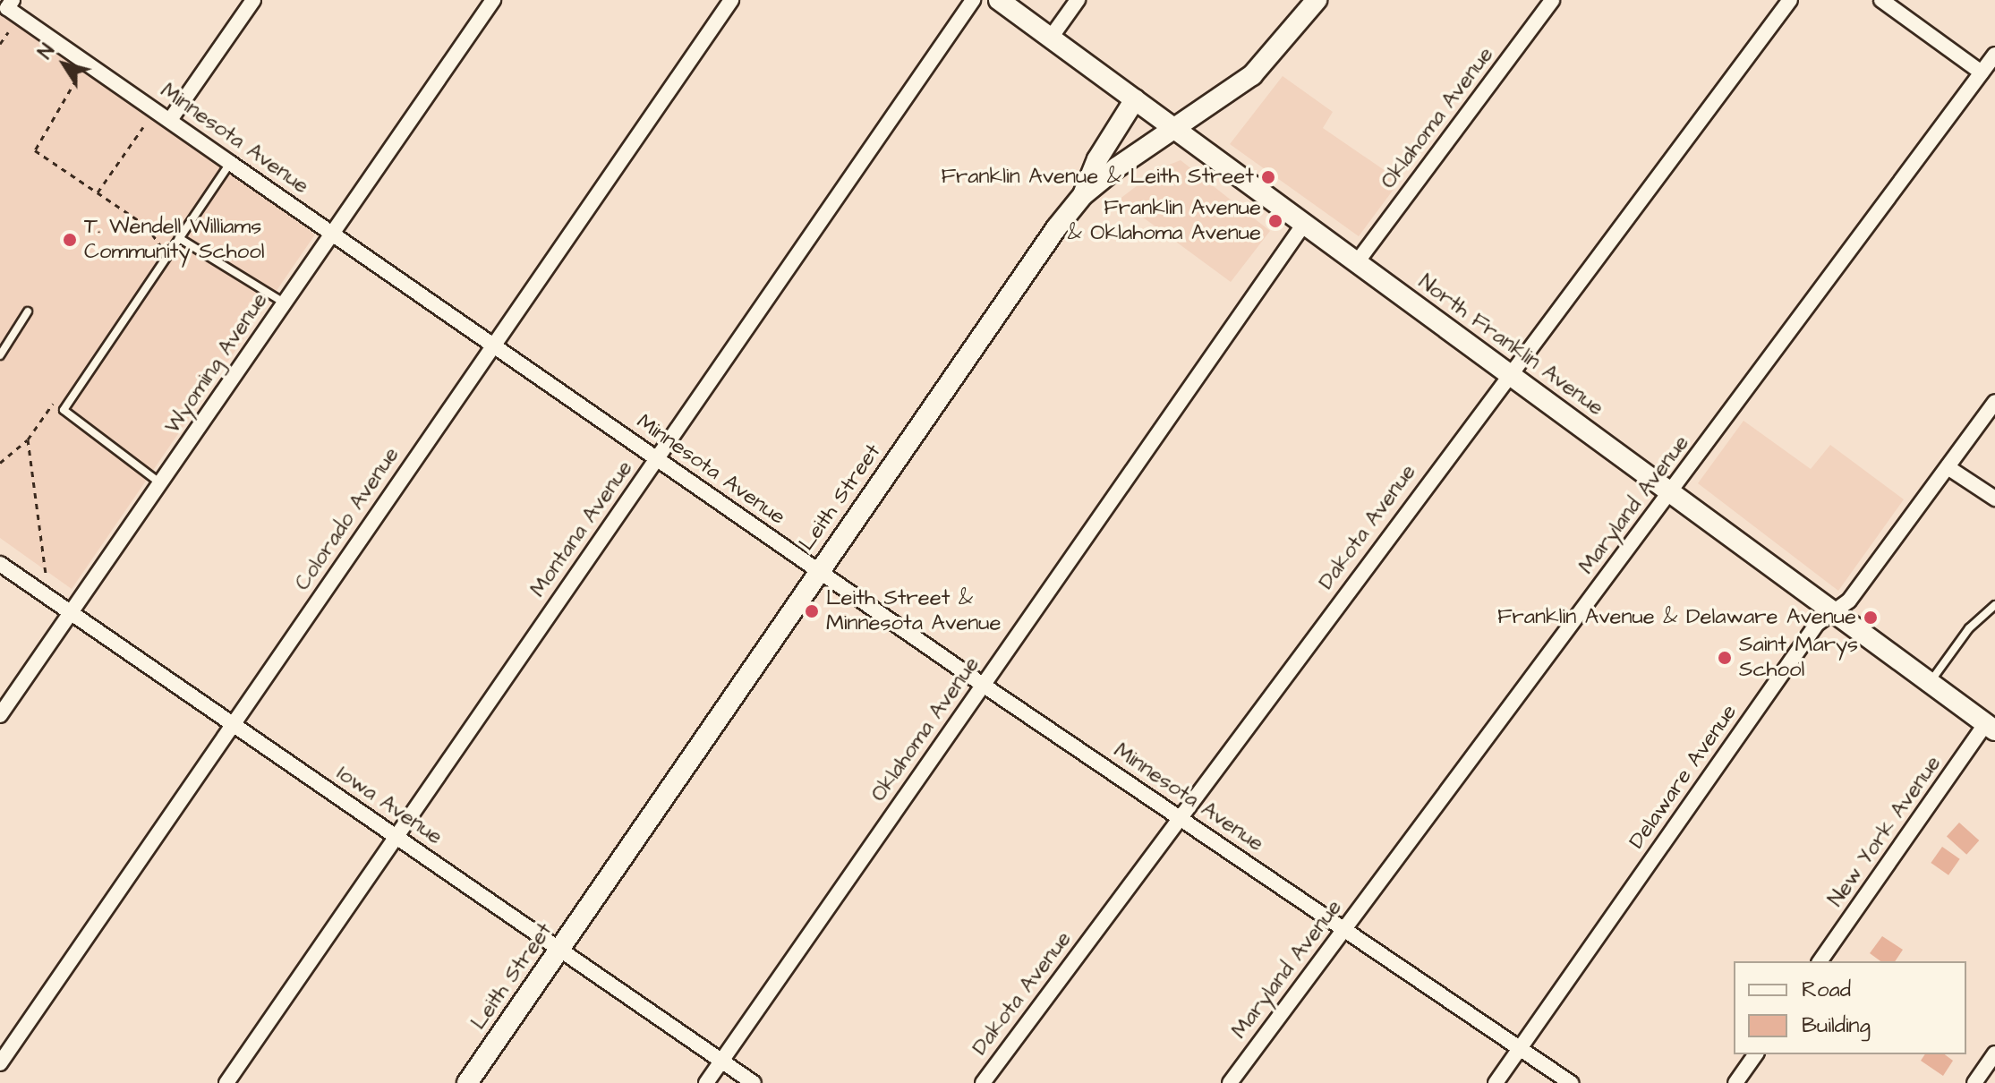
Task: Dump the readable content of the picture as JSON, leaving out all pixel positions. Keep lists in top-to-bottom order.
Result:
{
  "streets": {
    "street": [
      "Oklahoma Avenue",
      "Minnesota Avenue",
      "North Franklin Avenue",
      "Wyoming Avenue",
      "Leith Street",
      "Maryland Avenue",
      "Colorado Avenue",
      "Dakota Avenue",
      "Montana Avenue",
      "Delaware Avenue",
      "Iowa Avenue",
      "New York Avenue"
    ]
  },
  "crossings": [
    ["Oklahoma Avenue", "Minnesota Avenue"],
    ["Oklahoma Avenue", "North Franklin Avenue"],
    ["Oklahoma Avenue", "Iowa Avenue"],
    ["Minnesota Avenue", "Wyoming Avenue"],
    ["Minnesota Avenue", "Leith Street"],
    ["Minnesota Avenue", "Maryland Avenue"],
    ["Minnesota Avenue", "Colorado Avenue"],
    ["Minnesota Avenue", "Dakota Avenue"],
    ["Minnesota Avenue", "Montana Avenue"],
    ["Minnesota Avenue", "Delaware Avenue"],
    ["North Franklin Avenue", "Leith Street"],
    ["North Franklin Avenue", "Maryland Avenue"],
    ["North Franklin Avenue", "Dakota Avenue"],
    ["North Franklin Avenue", "Delaware Avenue"],
    ["North Franklin Avenue", "New York Avenue"],
    ["Wyoming Avenue", "Iowa Avenue"],
    ["Leith Street", "Iowa Avenue"],
    ["Colorado Avenue", "Iowa Avenue"],
    ["Montana Avenue", "Iowa Avenue"]
  ],
  "places": [
    "Franklin Avenue & Leith Street",
    "Franklin Avenue & Oklahoma Avenue",
    "T. Wendell Williams Community School",
    "Leith Street & Minnesota Avenue",
    "Franklin Avenue & Delaware Avenue",
    "Saint Marys School"
  ],
  "legend": ["Road", "Building"],
  "north": "top left"
}
